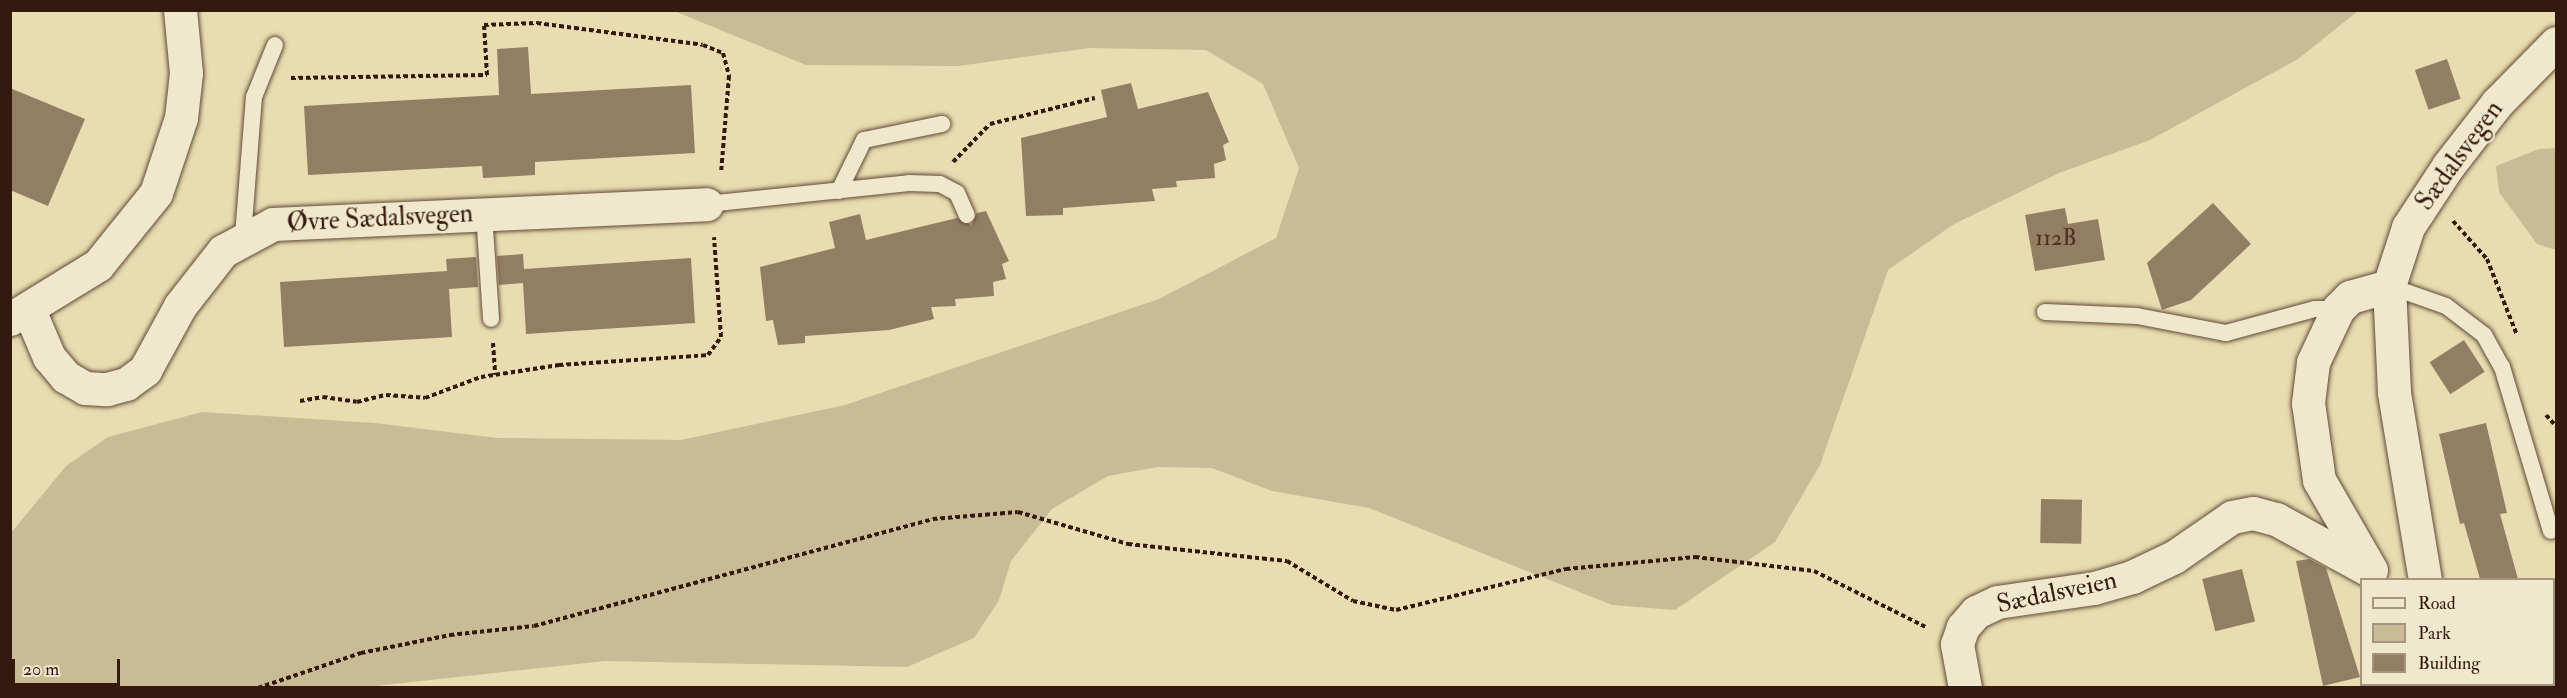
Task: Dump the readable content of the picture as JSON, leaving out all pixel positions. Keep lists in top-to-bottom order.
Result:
{
  "streets": {
    "street": ["Sædalsvegen", "Øvre Sædalsvegen", "Sædalsveien"]
  },
  "house_numbers": ["112B"],
  "legend": ["Road", "Park", "Building"],
  "scale_bar": "20 m"
}
